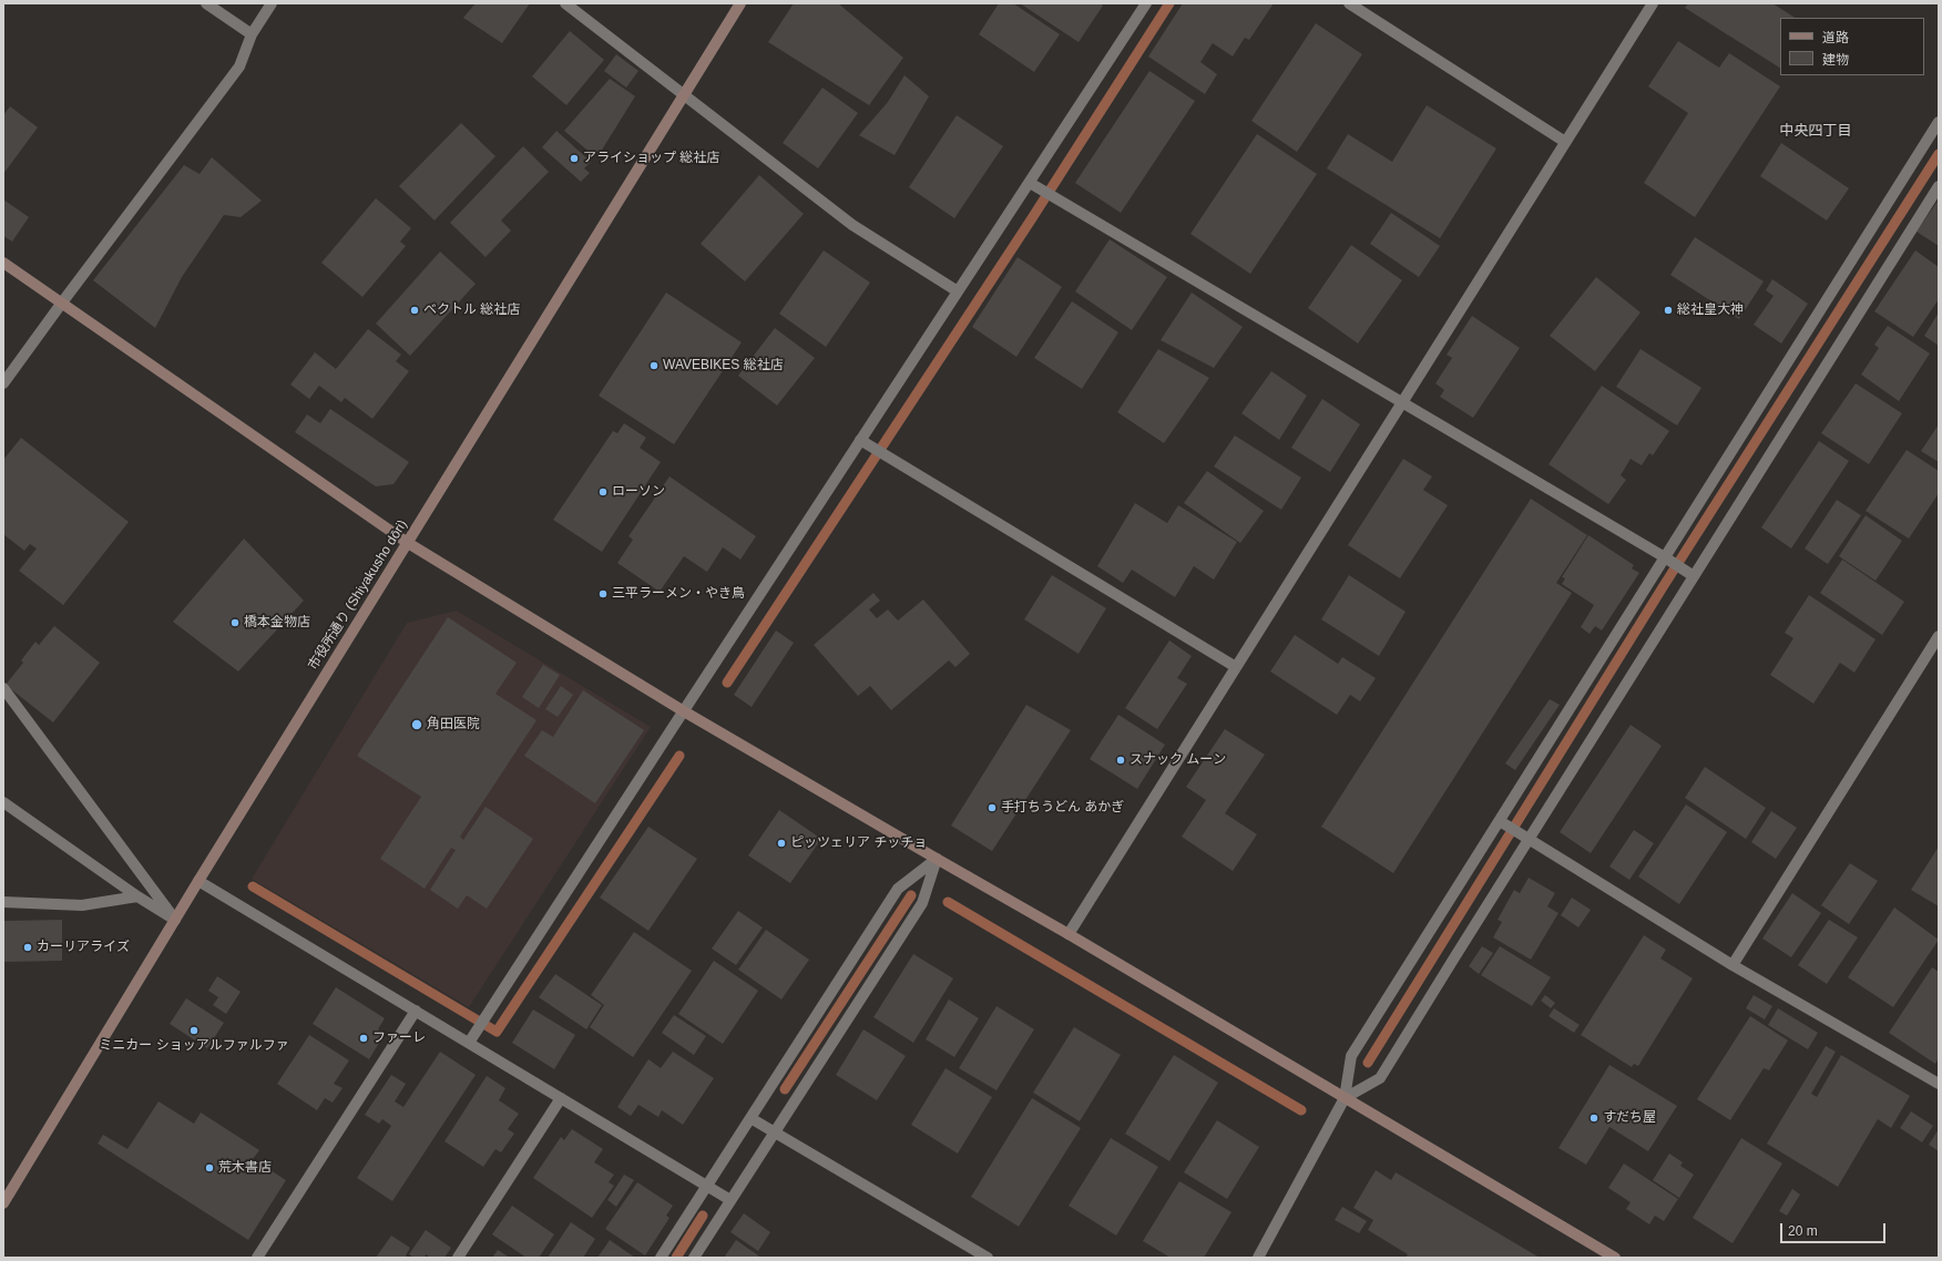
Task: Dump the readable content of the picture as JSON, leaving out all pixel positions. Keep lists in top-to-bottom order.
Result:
{
  "streets": {
    "street": ["市役所通り (Shiyakusho dōri)"]
  },
  "districts": ["中央四丁目"],
  "places": [
    "アライショップ 総社店",
    "ベクトル 総社店",
    "総社皇大神",
    "WAVEBIKES 総社店",
    "ローソン",
    "三平ラーメン・やき鳥",
    "橋本金物店",
    "角田医院",
    "スナック ムーン",
    "手打ちうどん あかぎ",
    "ピッツェリア チッチョ",
    "カーリアライズ",
    "ミニカー ショッアルファルファ",
    "ファーレ",
    "すだち屋",
    "荒木書店"
  ],
  "legend": ["道路", "建物"],
  "scale_bar": "20 m"
}
